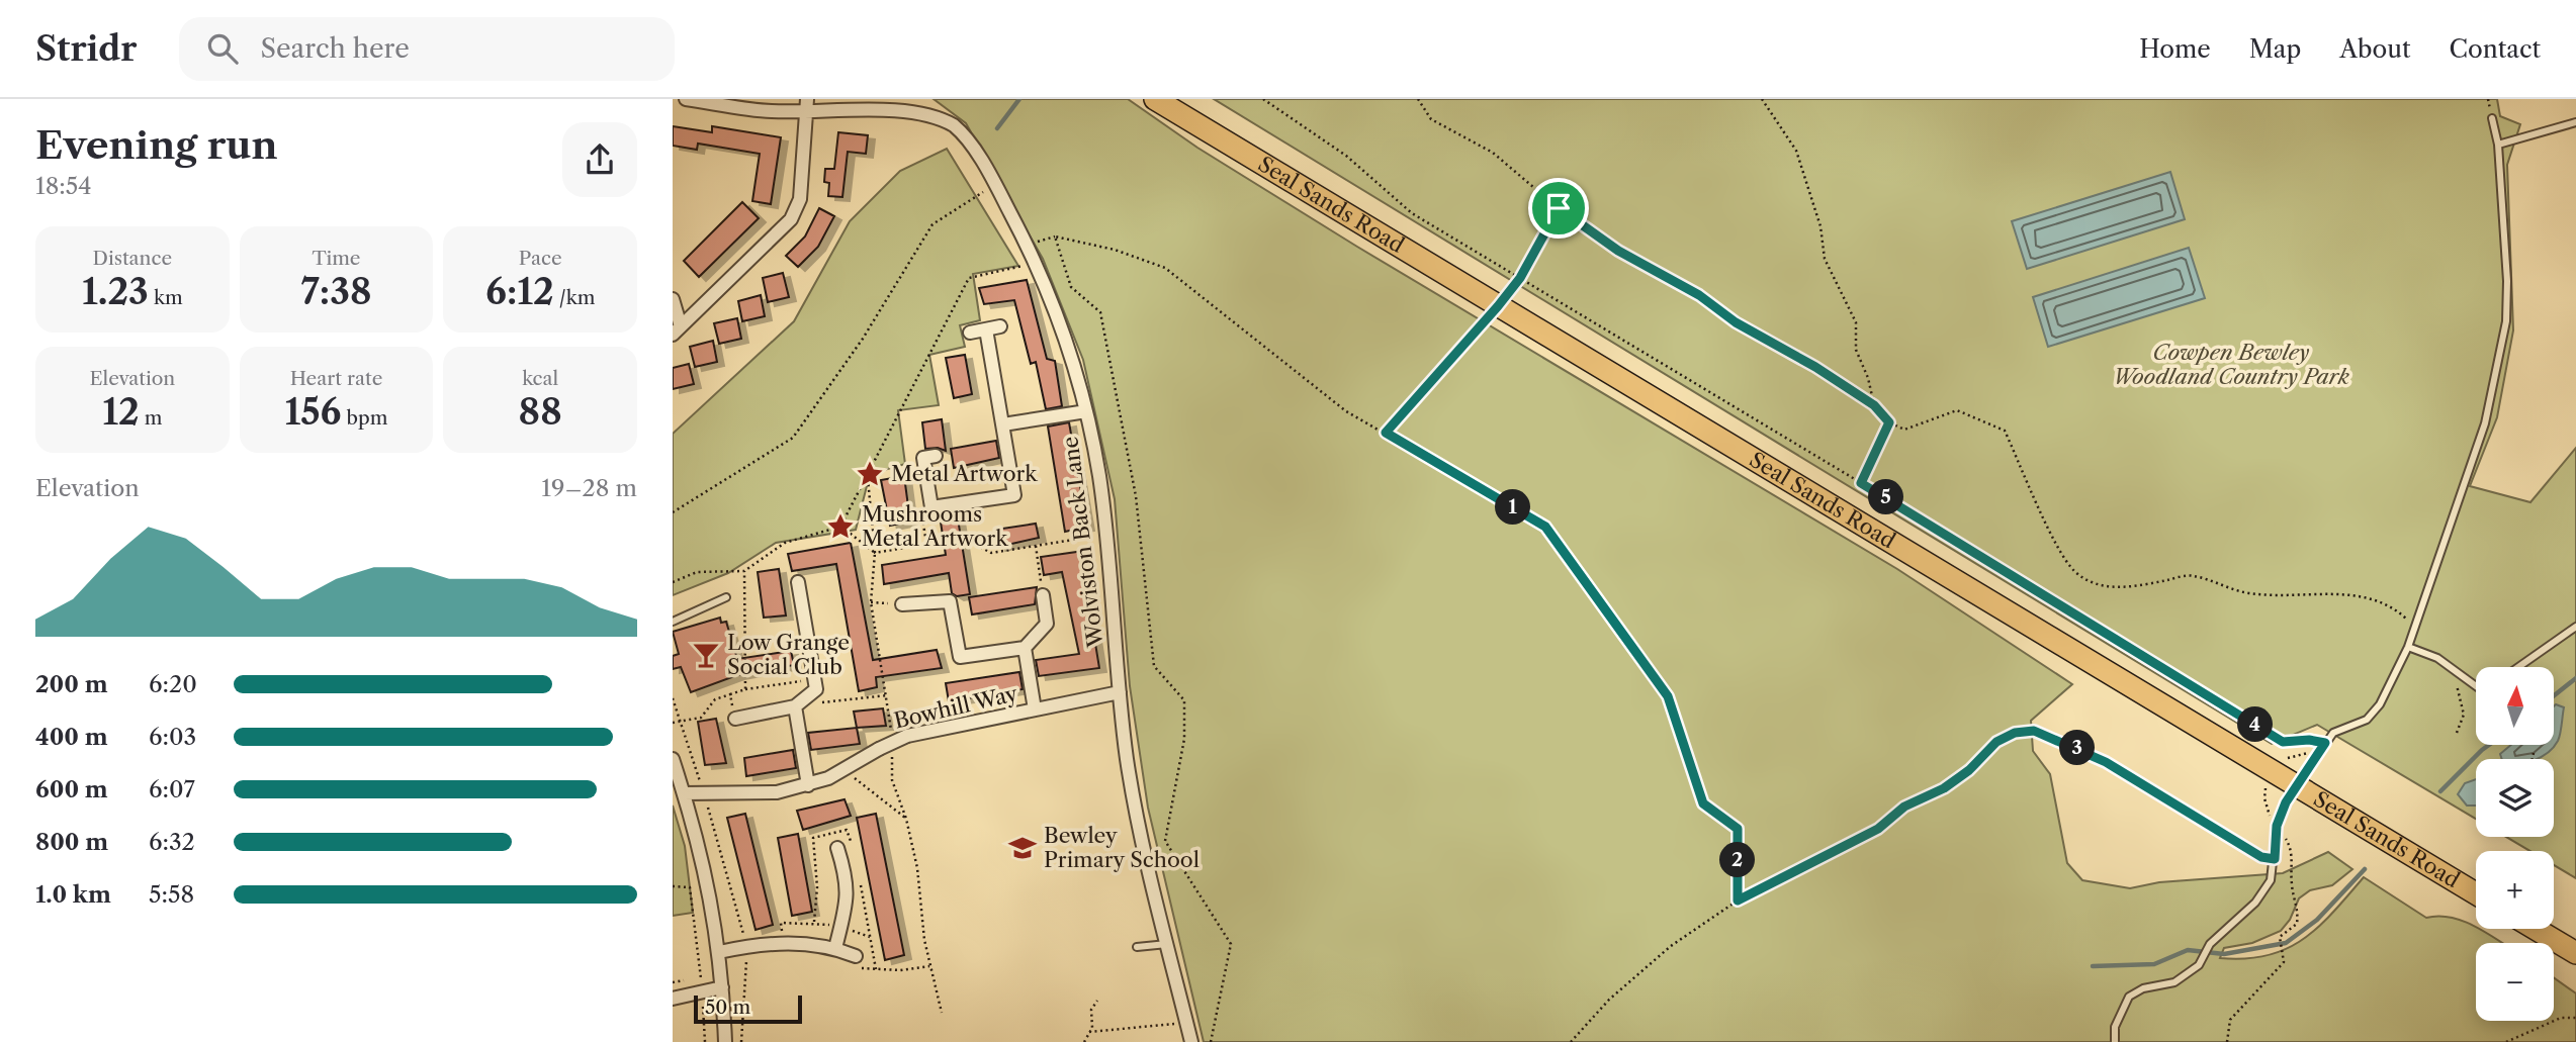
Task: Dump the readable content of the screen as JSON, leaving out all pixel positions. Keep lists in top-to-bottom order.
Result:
{
  "streets": {
    "main road": ["Seal Sands Road"],
    "street": ["Wolviston Back Lane", "Bowhill Way"]
  },
  "crossings": [
    ["Wolviston Back Lane", "Bowhill Way"]
  ],
  "parks": ["Cowpen Bewley Woodland Country Park"],
  "places": {
    "place": ["Metal Artwork", "Mushrooms Metal Artwork"],
    "bar": ["Low Grange Social Club"],
    "school or university": ["Bewley Primary School"]
  },
  "scale_bar": "50 m",
  "north": "top",
  "page": {
    "header": "Stridr",
    "search": "Search here",
    "nav": [
      "Home",
      "Map",
      "About",
      "Contact"
    ],
    "heading": ["Evening run", "18:54"],
    "stats": [
      ["Distance", "1.23 km"],
      ["Time", "7:38"],
      ["Pace", "6:12 /km"],
      ["Elevation", "12 m"],
      ["Heart rate", "156 bpm"],
      ["kcal", "88"]
    ],
    "chart": ["Elevation", "19–28 m"],
    "pins": [
      "5",
      "1",
      "4",
      "3",
      "2"
    ],
    "list": [
      {
        "name": "200 m",
        "note": "6:20"
      },
      {
        "name": "400 m",
        "note": "6:03"
      },
      {
        "name": "600 m",
        "note": "6:07"
      },
      {
        "name": "800 m",
        "note": "6:32"
      },
      {
        "name": "1.0 km",
        "note": "5:58"
      }
    ],
    "map_buttons": ["+", "−"],
    "scale": "50 m"
  }
}
